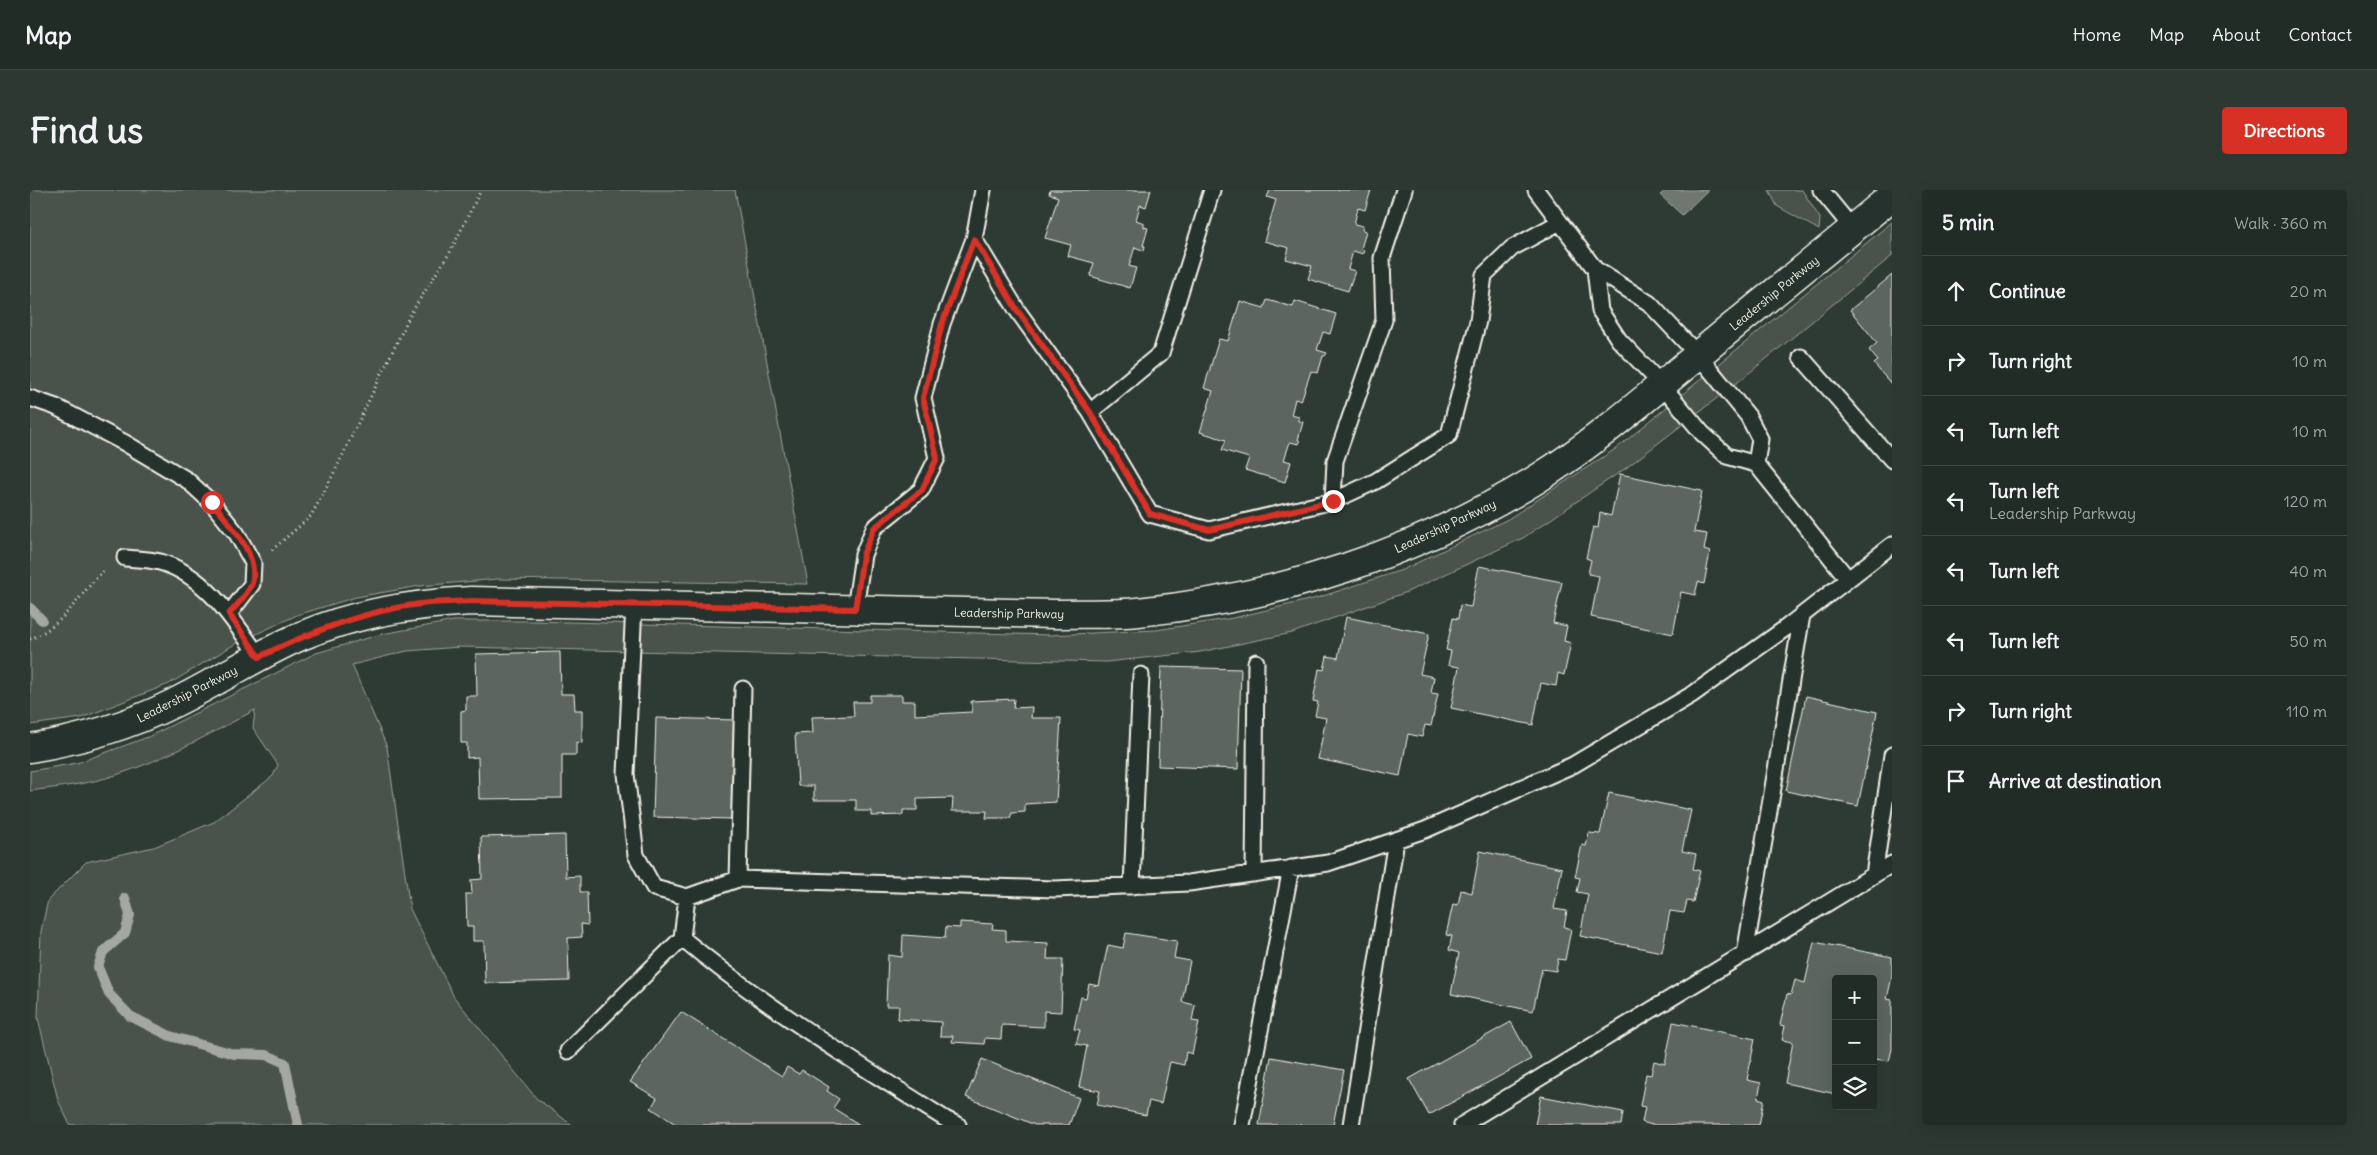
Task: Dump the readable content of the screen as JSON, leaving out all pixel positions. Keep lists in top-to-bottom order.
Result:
{
  "streets": {
    "street": ["Leadership Parkway"]
  },
  "page": {
    "header": "Map",
    "nav": [
      "Home",
      "Map",
      "About",
      "Contact"
    ],
    "buttons": "Directions",
    "title": "Find us",
    "heading": ["5 min", "Walk · 360 m"],
    "list": [
      ["Continue", "20 m"],
      ["Turn right", "10 m"],
      ["Turn left", "10 m"],
      ["Turn left", "Leadership Parkway", "120 m"],
      ["Turn left", "40 m"],
      ["Turn left", "50 m"],
      ["Turn right", "110 m"],
      "Arrive at destination"
    ],
    "map_buttons": ["+", "−"]
  }
}
